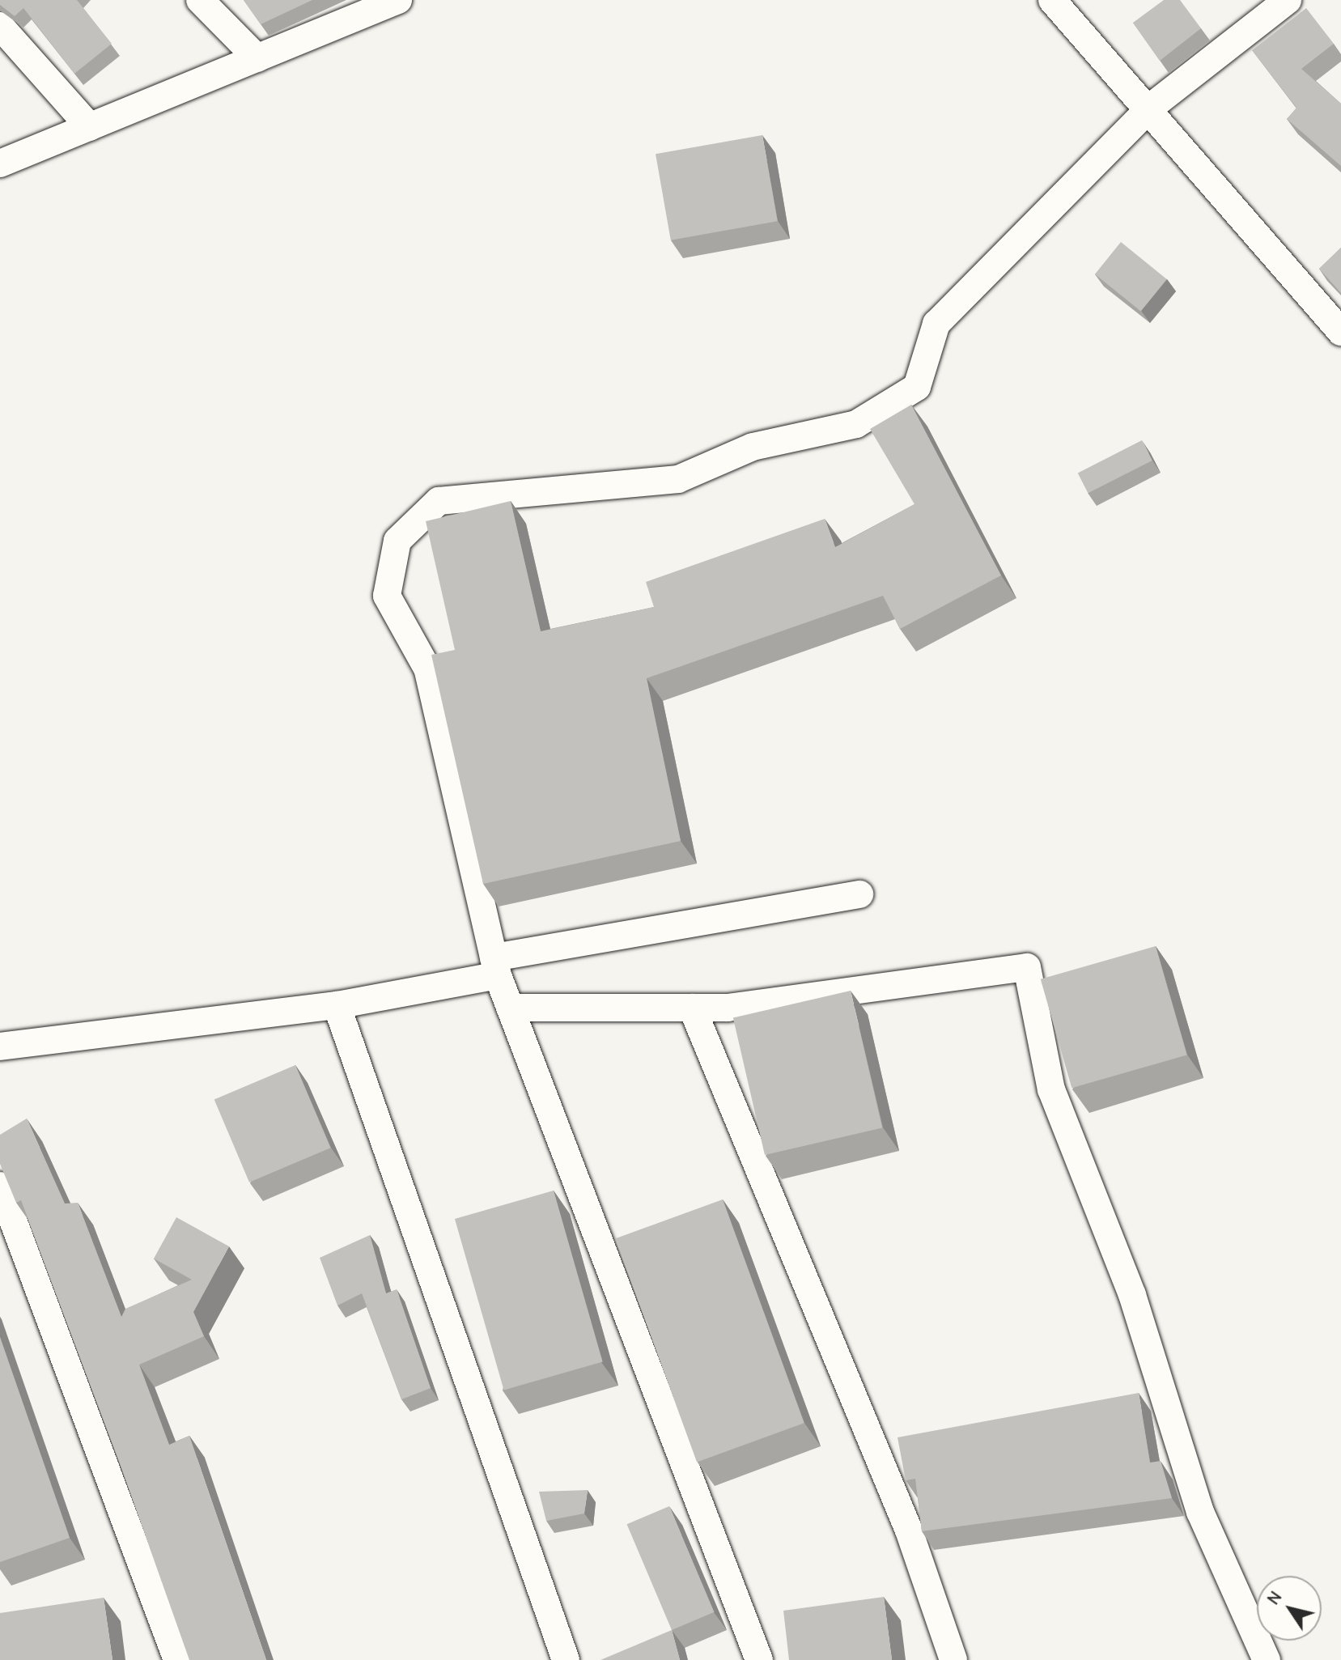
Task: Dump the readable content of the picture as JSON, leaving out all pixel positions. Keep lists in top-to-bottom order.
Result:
{
  "north": "top left"
}
